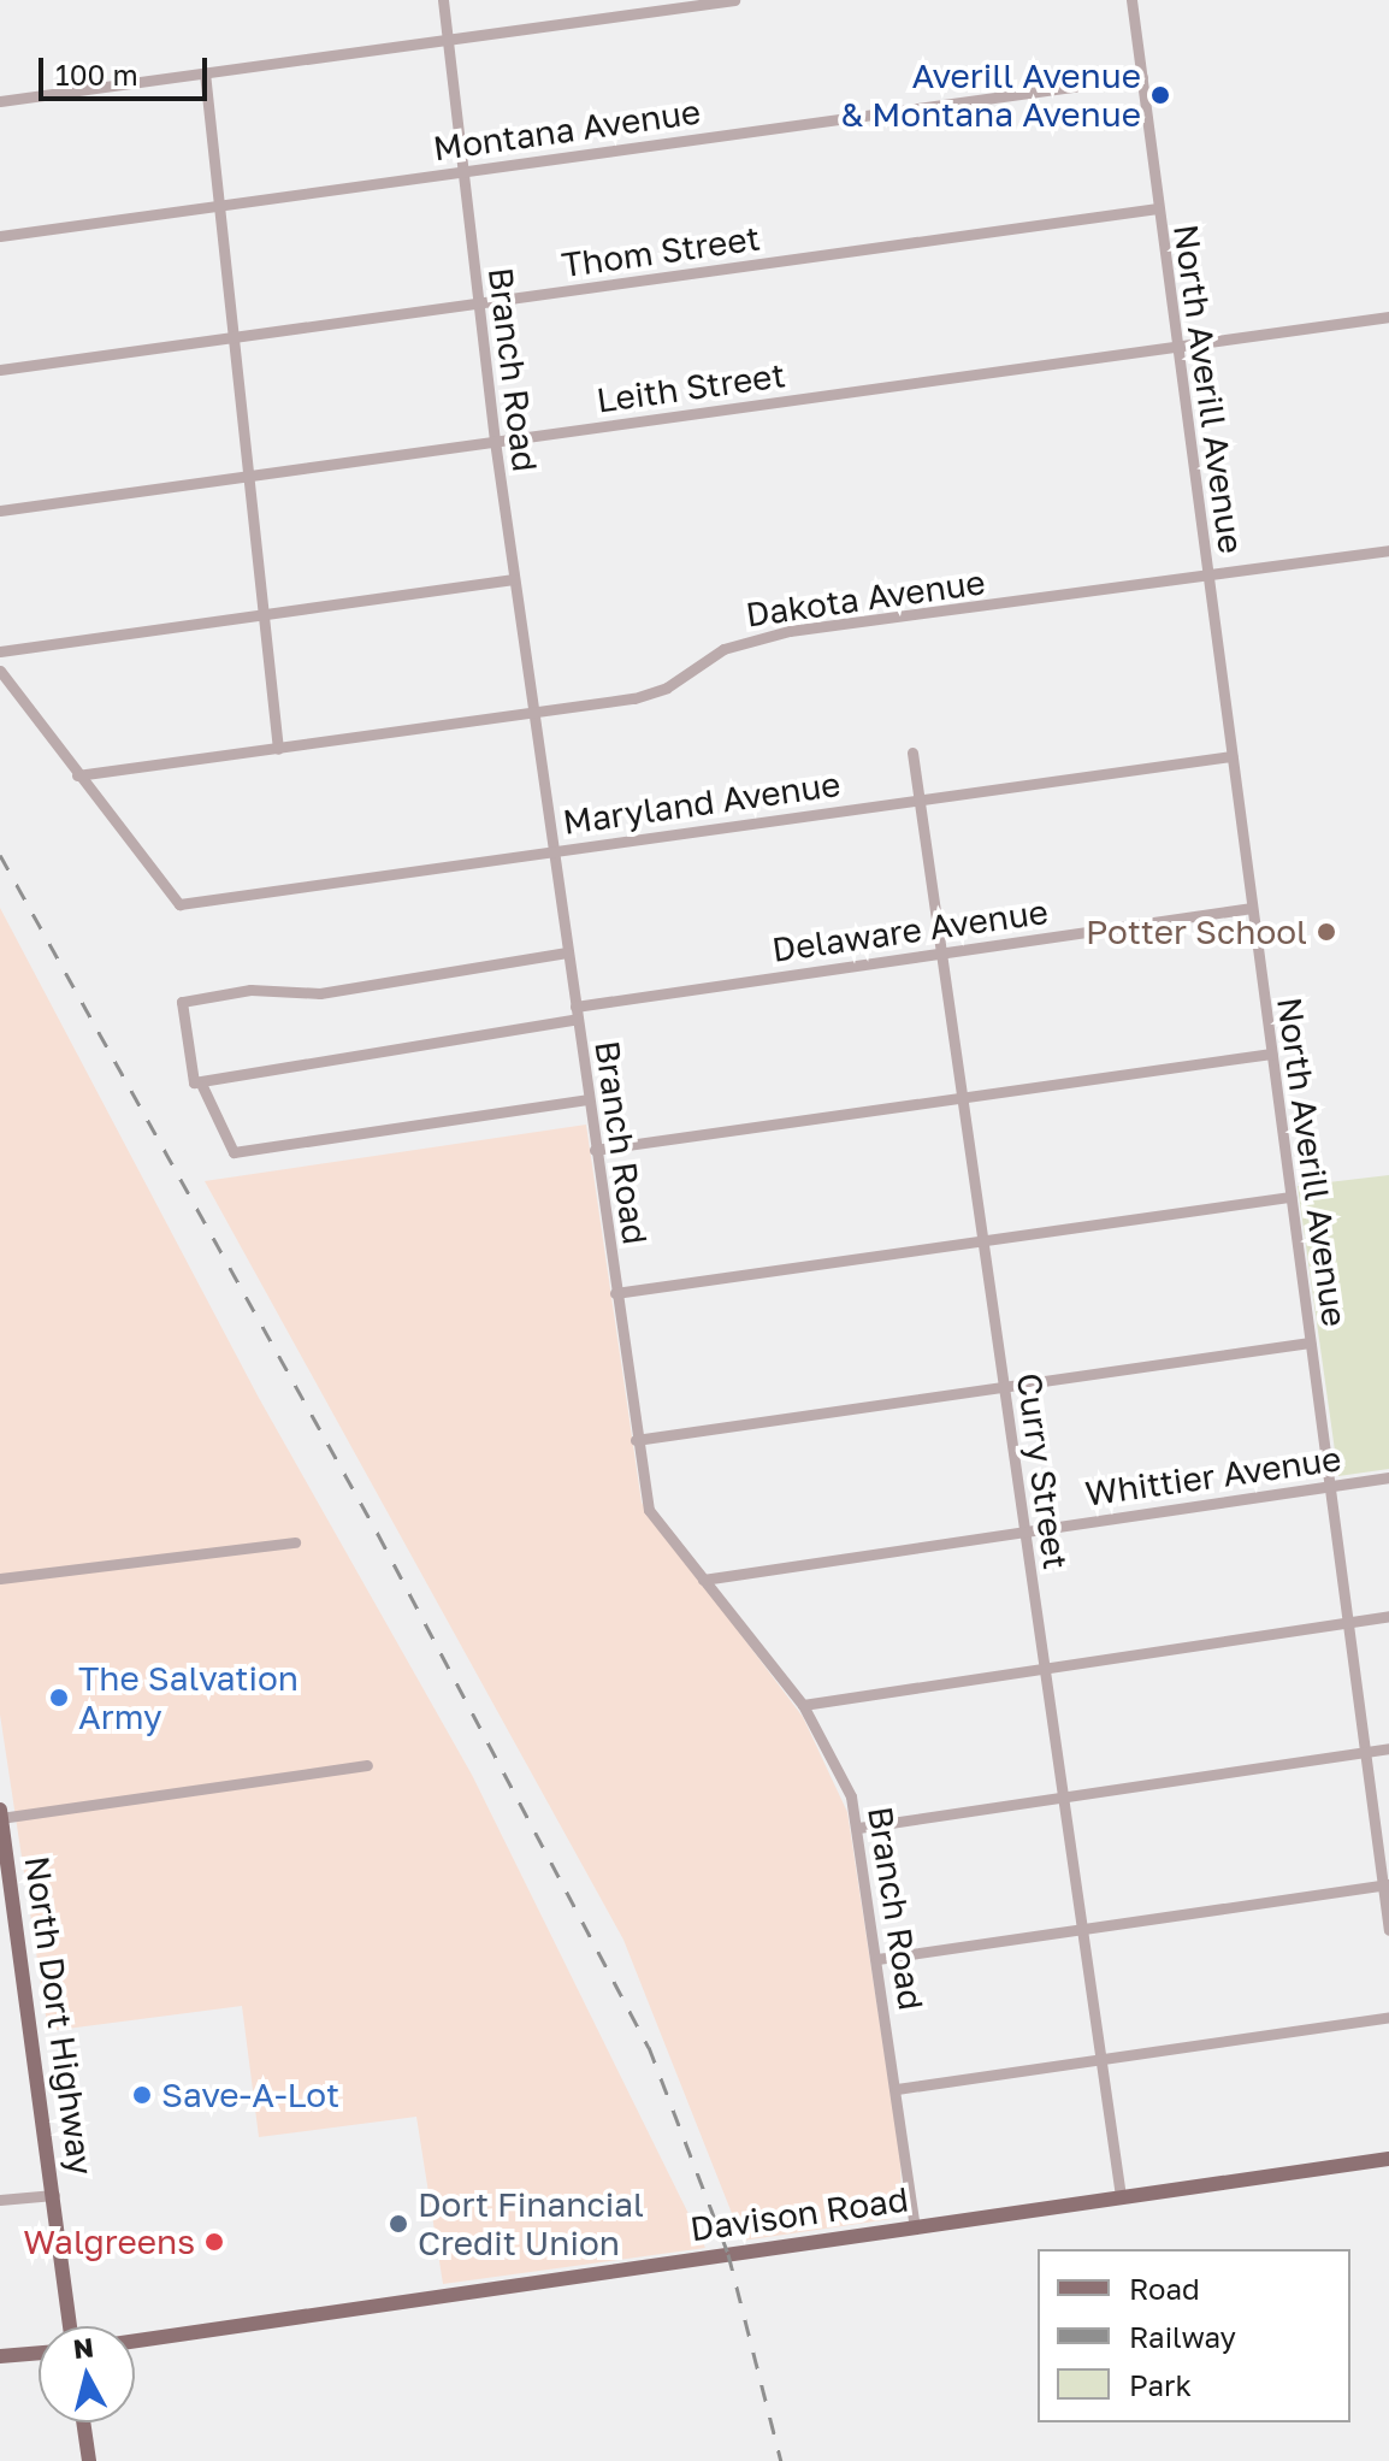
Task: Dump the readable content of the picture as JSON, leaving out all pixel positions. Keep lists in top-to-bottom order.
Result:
{
  "streets": {
    "main road": ["North Dort Highway", "Davison Road"],
    "street": [
      "Montana Avenue",
      "Thom Street",
      "Branch Road",
      "Leith Street",
      "North Averill Avenue",
      "Dakota Avenue",
      "Maryland Avenue",
      "Delaware Avenue",
      "Curry Street",
      "Whittier Avenue"
    ]
  },
  "crossings": [
    ["Montana Avenue", "Branch Road"],
    ["Montana Avenue", "North Averill Avenue"],
    ["Thom Street", "Branch Road"],
    ["Thom Street", "North Averill Avenue"],
    ["Branch Road", "Leith Street"],
    ["Branch Road", "Dakota Avenue"],
    ["Branch Road", "Maryland Avenue"],
    ["Branch Road", "Delaware Avenue"],
    ["Branch Road", "Whittier Avenue"],
    ["Branch Road", "Davison Road"],
    ["Leith Street", "North Averill Avenue"],
    ["North Averill Avenue", "Dakota Avenue"],
    ["North Averill Avenue", "Maryland Avenue"],
    ["North Averill Avenue", "Delaware Avenue"],
    ["North Averill Avenue", "Whittier Avenue"],
    ["Dakota Avenue", "Maryland Avenue"],
    ["Maryland Avenue", "Curry Street"],
    ["Delaware Avenue", "Curry Street"],
    ["Curry Street", "Whittier Avenue"],
    ["Curry Street", "Davison Road"]
  ],
  "places": [
    "Averill Avenue & Montana Avenue",
    "Potter School",
    "The Salvation Army",
    "Save-A-Lot",
    "Dort Financial Credit Union",
    "Walgreens"
  ],
  "legend": ["Road", "Railway", "Park"],
  "scale_bar": "100 m",
  "north": "top"
}
